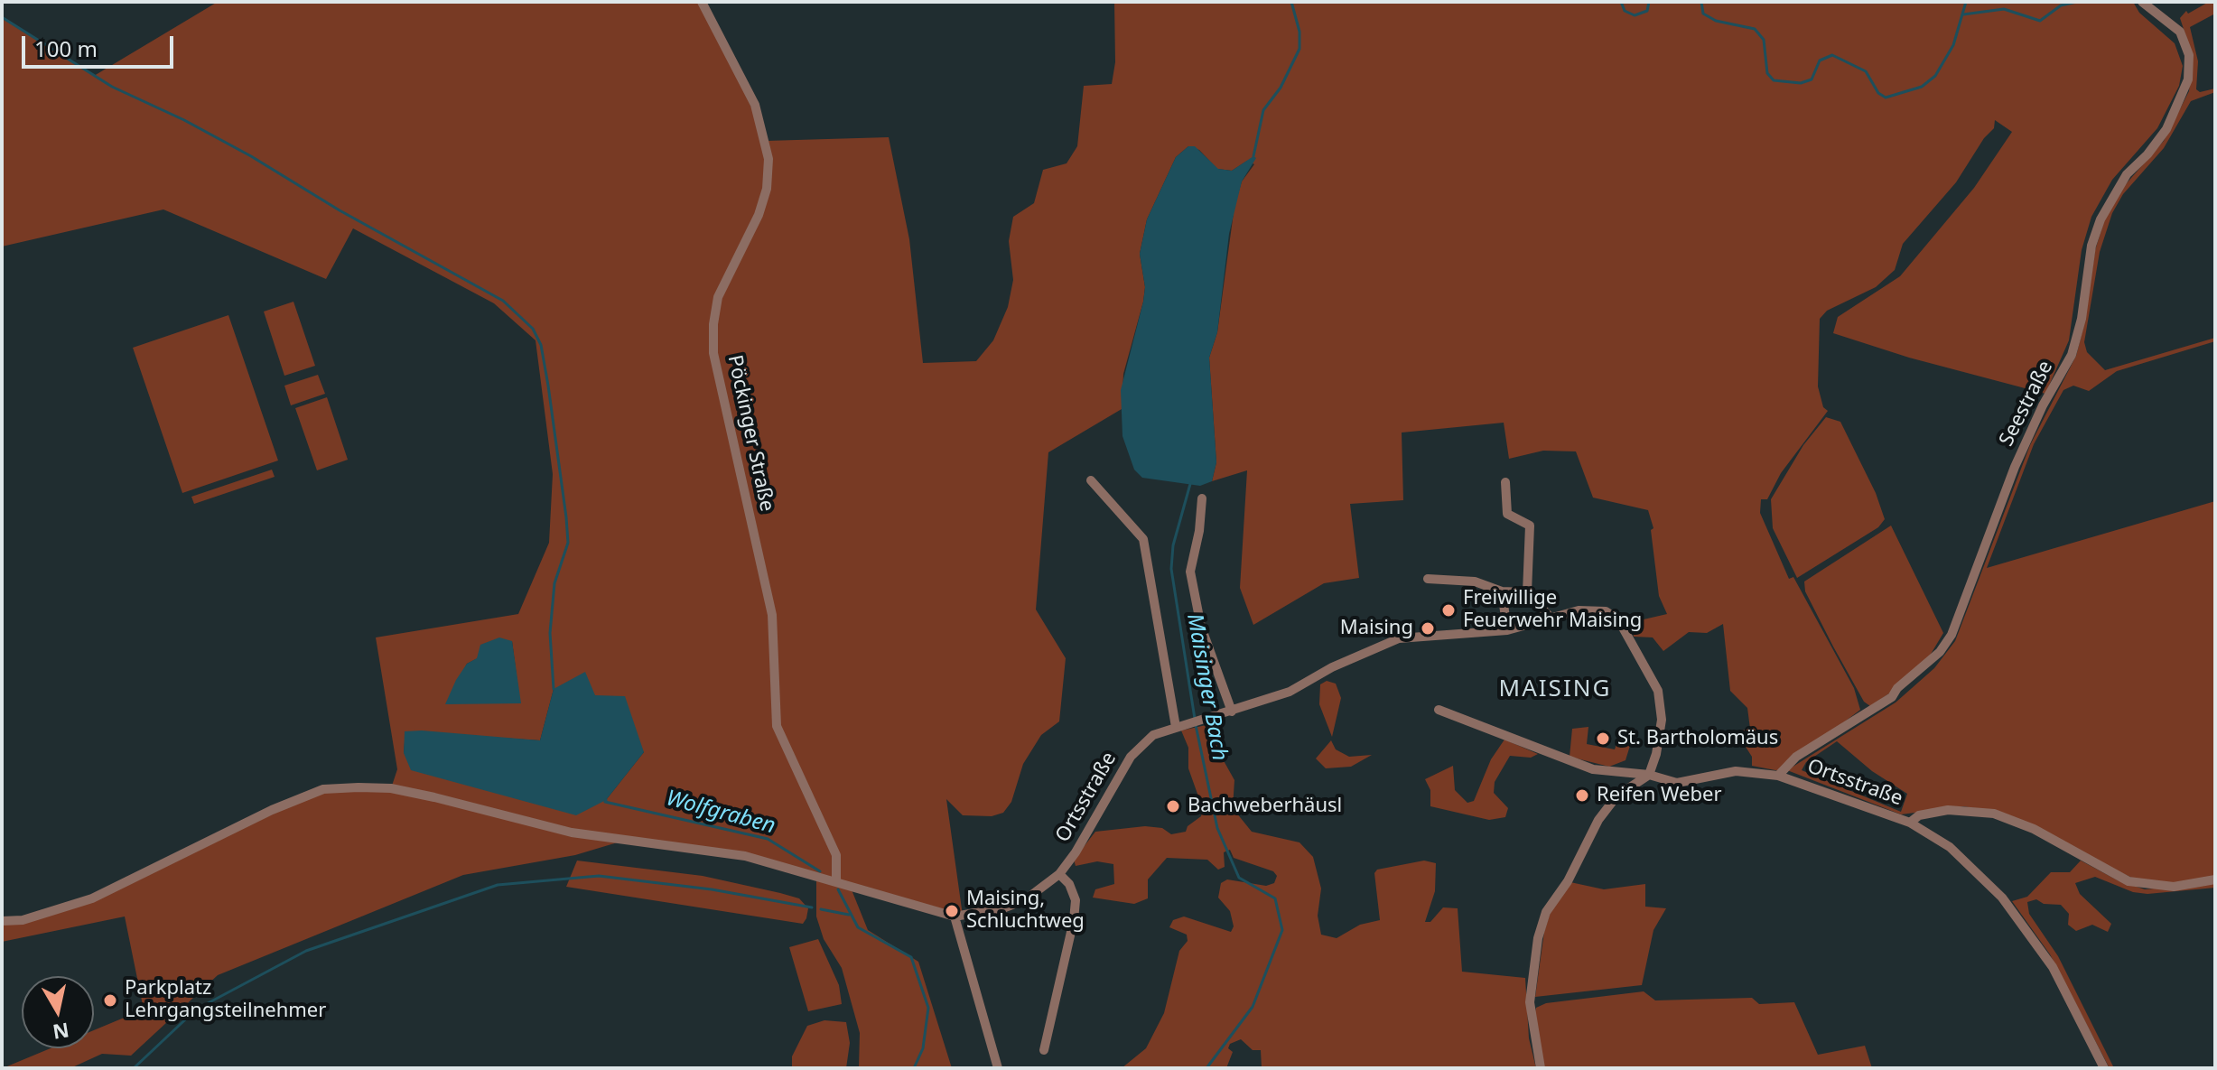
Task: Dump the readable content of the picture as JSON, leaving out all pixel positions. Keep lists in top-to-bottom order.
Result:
{
  "streets": {
    "street": ["Seestraße", "Pöckinger Straße", "Ortsstraße"]
  },
  "crossings": [
    ["Seestraße", "Ortsstraße"]
  ],
  "districts": ["MAISING"],
  "water": ["Maisinger Bach", "Wolfgraben"],
  "places": [
    "Freiwillige Feuerwehr Maising",
    "Maising",
    "St. Bartholomäus",
    "Reifen Weber",
    "Bachweberhäusl",
    "Maising, Schluchtweg",
    "Parkplatz Lehrgangsteilnehmer"
  ],
  "scale_bar": "100 m",
  "north": "bottom"
}
